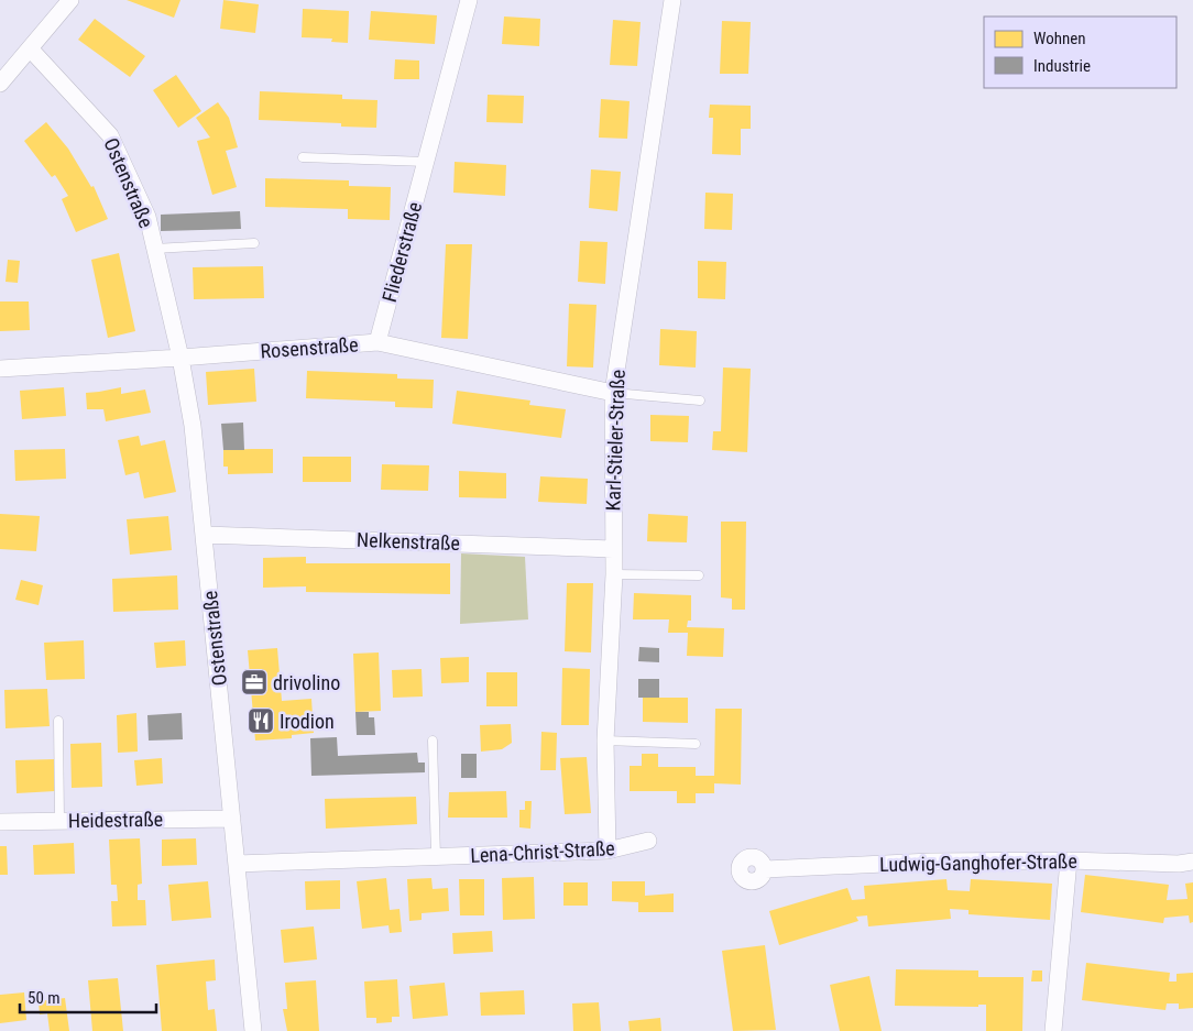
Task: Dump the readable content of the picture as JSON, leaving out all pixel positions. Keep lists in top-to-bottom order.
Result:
{
  "streets": {
    "street": [
      "Ostenstraße",
      "Fliederstraße",
      "Rosenstraße",
      "Karl-Stieler-Straße",
      "Nelkenstraße",
      "Heidestraße",
      "Lena-Christ-Straße",
      "Ludwig-Ganghofer-Straße"
    ]
  },
  "crossings": [
    ["Ostenstraße", "Rosenstraße"],
    ["Ostenstraße", "Nelkenstraße"],
    ["Ostenstraße", "Heidestraße"],
    ["Ostenstraße", "Lena-Christ-Straße"],
    ["Fliederstraße", "Rosenstraße"],
    ["Rosenstraße", "Karl-Stieler-Straße"],
    ["Karl-Stieler-Straße", "Nelkenstraße"],
    ["Karl-Stieler-Straße", "Lena-Christ-Straße"]
  ],
  "places": {
    "office": ["drivolino"],
    "restaurant": ["Irodion"]
  },
  "legend": ["Wohnen", "Industrie"],
  "scale_bar": "50 m"
}
